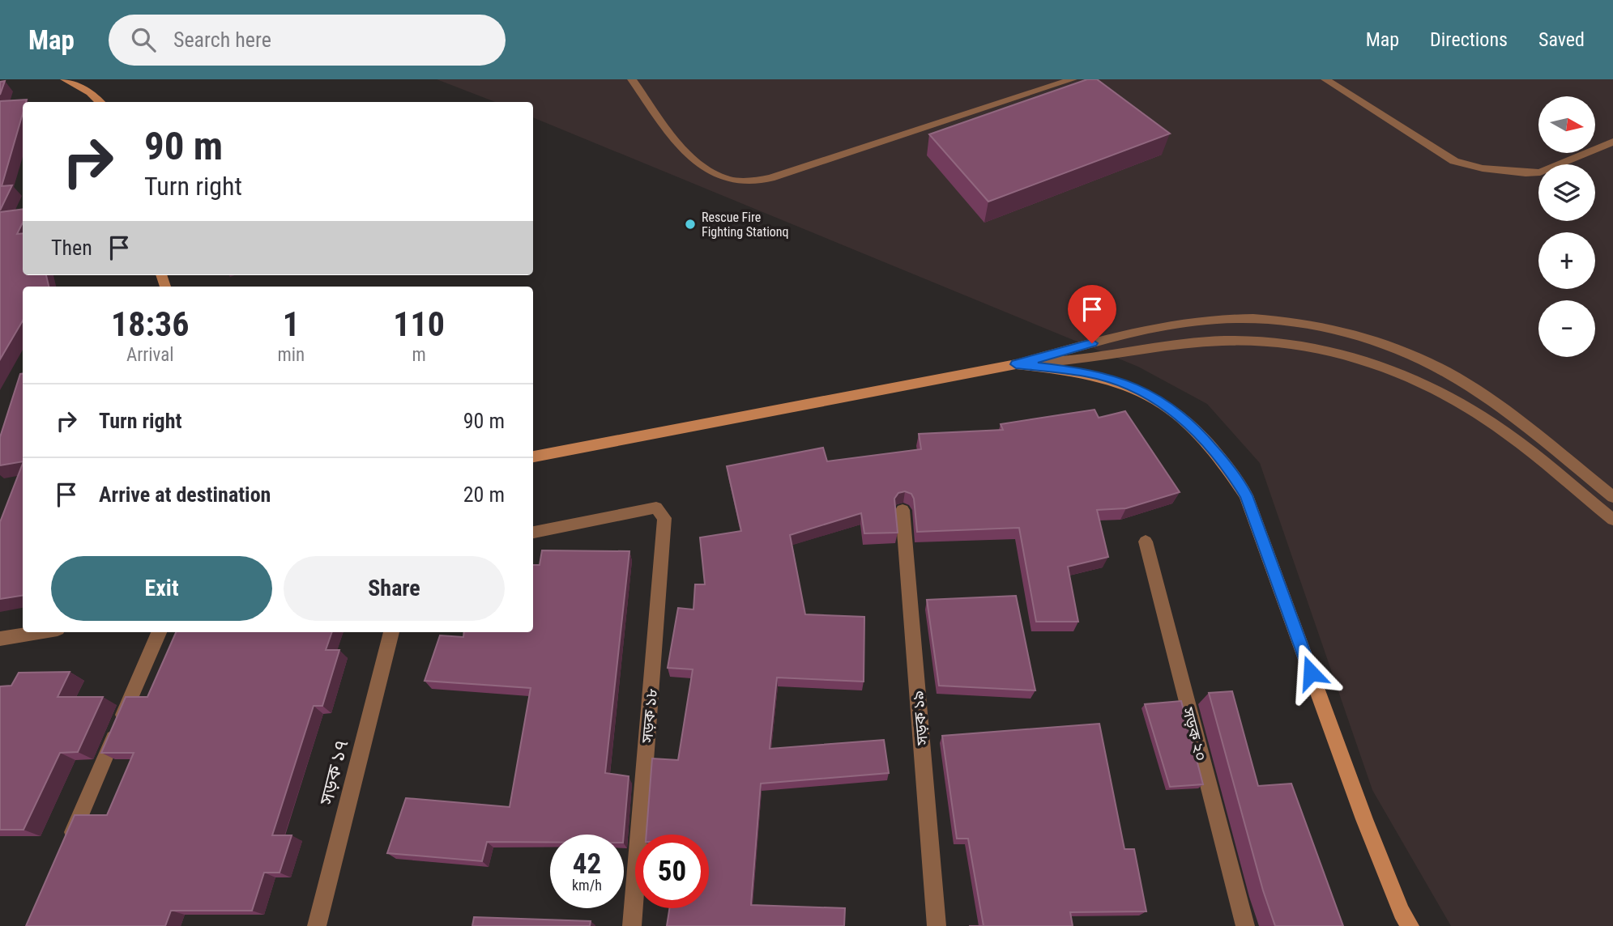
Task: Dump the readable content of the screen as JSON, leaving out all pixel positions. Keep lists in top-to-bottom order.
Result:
{
  "streets": {
    "street": [
      "সড়ক ১৮",
      "সড়ক ১৯",
      "সড়ক ২০",
      "সড়ক ১৭"
    ]
  },
  "places": ["Rescue Fire Fighting Stationq"],
  "north": "right",
  "page": {
    "header": "Map",
    "search": "Search here",
    "nav": ["Map", "Directions", "Saved"],
    "map_buttons": ["+", "−"],
    "turn": ["90 m", "Turn right"],
    "then": "Then",
    "eta": [
      "18:36",
      "Arrival",
      "1",
      "min",
      "110",
      "m"
    ],
    "list": [
      {
        "name": "Turn right",
        "value": "90 m"
      },
      {
        "name": "Arrive at destination",
        "value": "20 m"
      }
    ],
    "buttons": ["Exit", "Share"],
    "speed": "42 km/h",
    "limit": "50"
  }
}
